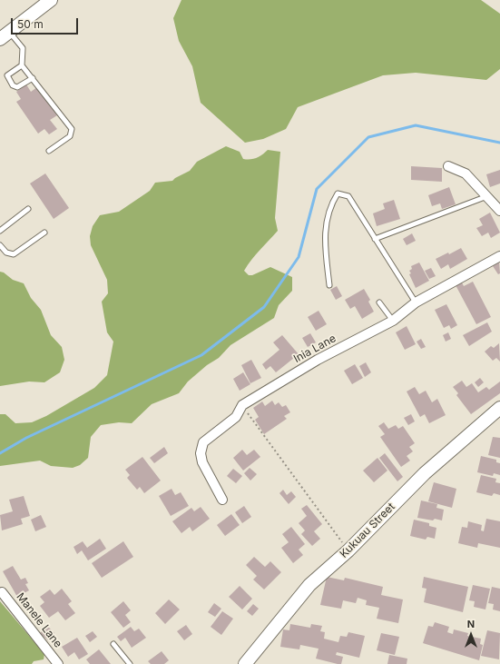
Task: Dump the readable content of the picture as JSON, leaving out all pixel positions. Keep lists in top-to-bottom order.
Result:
{
  "streets": {
    "street": ["Inia Lane", "Kukuau Street", "Manele Lane"]
  },
  "scale_bar": "50 m",
  "north": "top"
}
